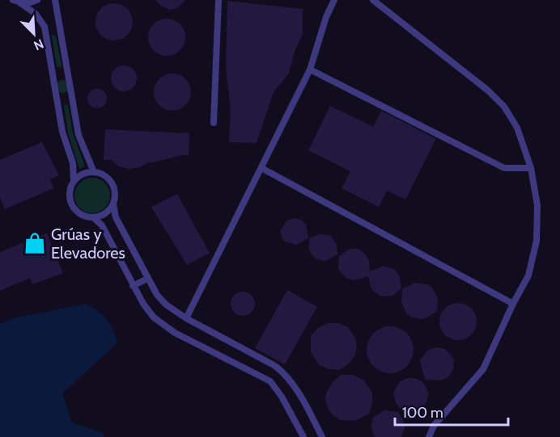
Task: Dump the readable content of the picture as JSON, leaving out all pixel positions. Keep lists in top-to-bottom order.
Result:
{
  "places": {
    "shop": ["Grúas y Elevadores"]
  },
  "scale_bar": "100 m",
  "north": "bottom right"
}
